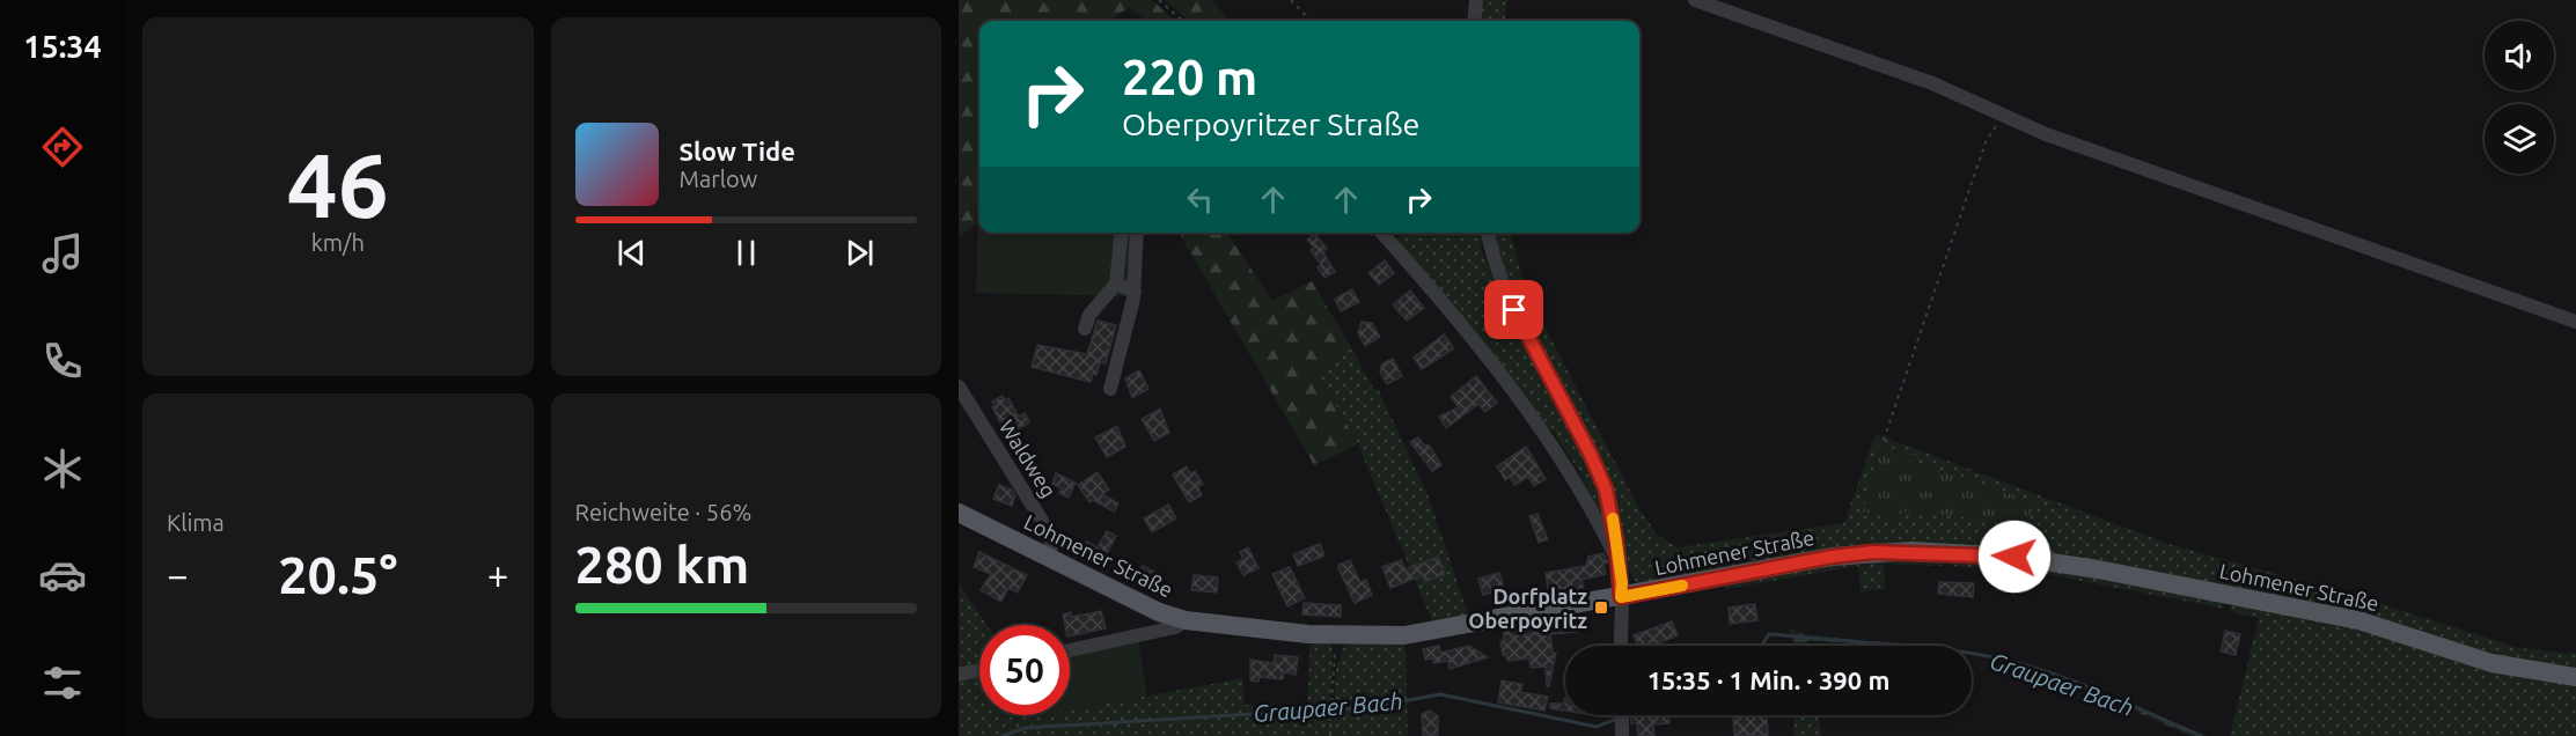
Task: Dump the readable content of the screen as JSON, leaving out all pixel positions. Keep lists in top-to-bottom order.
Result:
{
  "streets": {
    "main road": ["Lohmener Straße"],
    "street": ["Waldweg"]
  },
  "crossings": [
    ["Waldweg", "Lohmener Straße"]
  ],
  "water": ["Graupaer Bach"],
  "places": {
    "transit": ["Dorfplatz Oberpoyritz"]
  },
  "page": {
    "tabs": "15:34",
    "tile": [
      ["46", "km/h"],
      "Klima",
      ["Reichweite · 56%", "280 km"]
    ],
    "turn": ["220 m", "Oberpoyritzer Straße"],
    "song": ["Slow Tide", "Marlow"],
    "heat": ["−", "20.5°", "+"],
    "limit": "50",
    "trip": "15:35 · 1 Min. · 390 m"
  }
}
